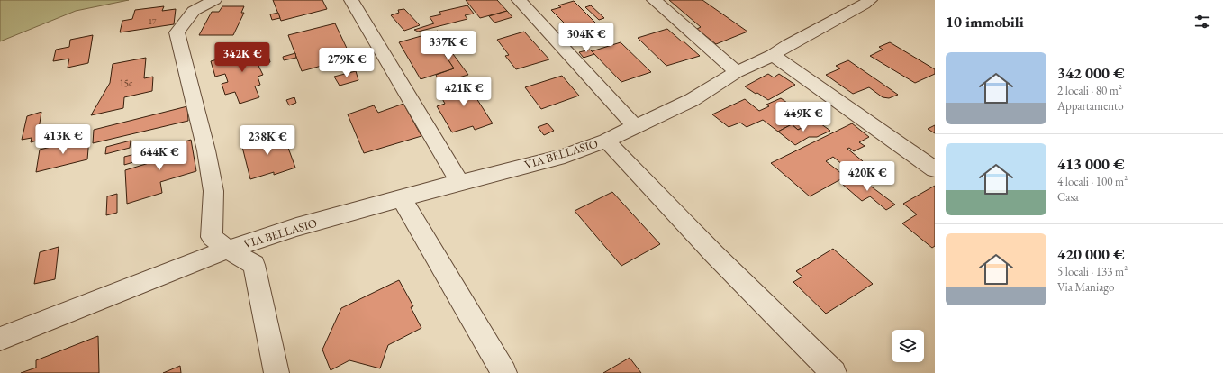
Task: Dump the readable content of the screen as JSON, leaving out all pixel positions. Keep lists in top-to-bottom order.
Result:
{
  "streets": {
    "street": ["VIA BELLASIO"]
  },
  "house_numbers": ["17", "15c"],
  "page": {
    "heading": "10 immobili",
    "price": [
      "304K €",
      "337K €",
      "342K €",
      "279K €",
      "421K €",
      "449K €",
      "413K €",
      "238K €",
      "644K €",
      "420K €"
    ],
    "list": [
      {
        "name": "342 000 €",
        "note": "2 locali · 80 m² · Appartamento"
      },
      {
        "name": "413 000 €",
        "note": "4 locali · 100 m² · Casa"
      },
      {
        "name": "420 000 €",
        "note": "5 locali · 133 m² · Via Maniago"
      }
    ]
  }
}
